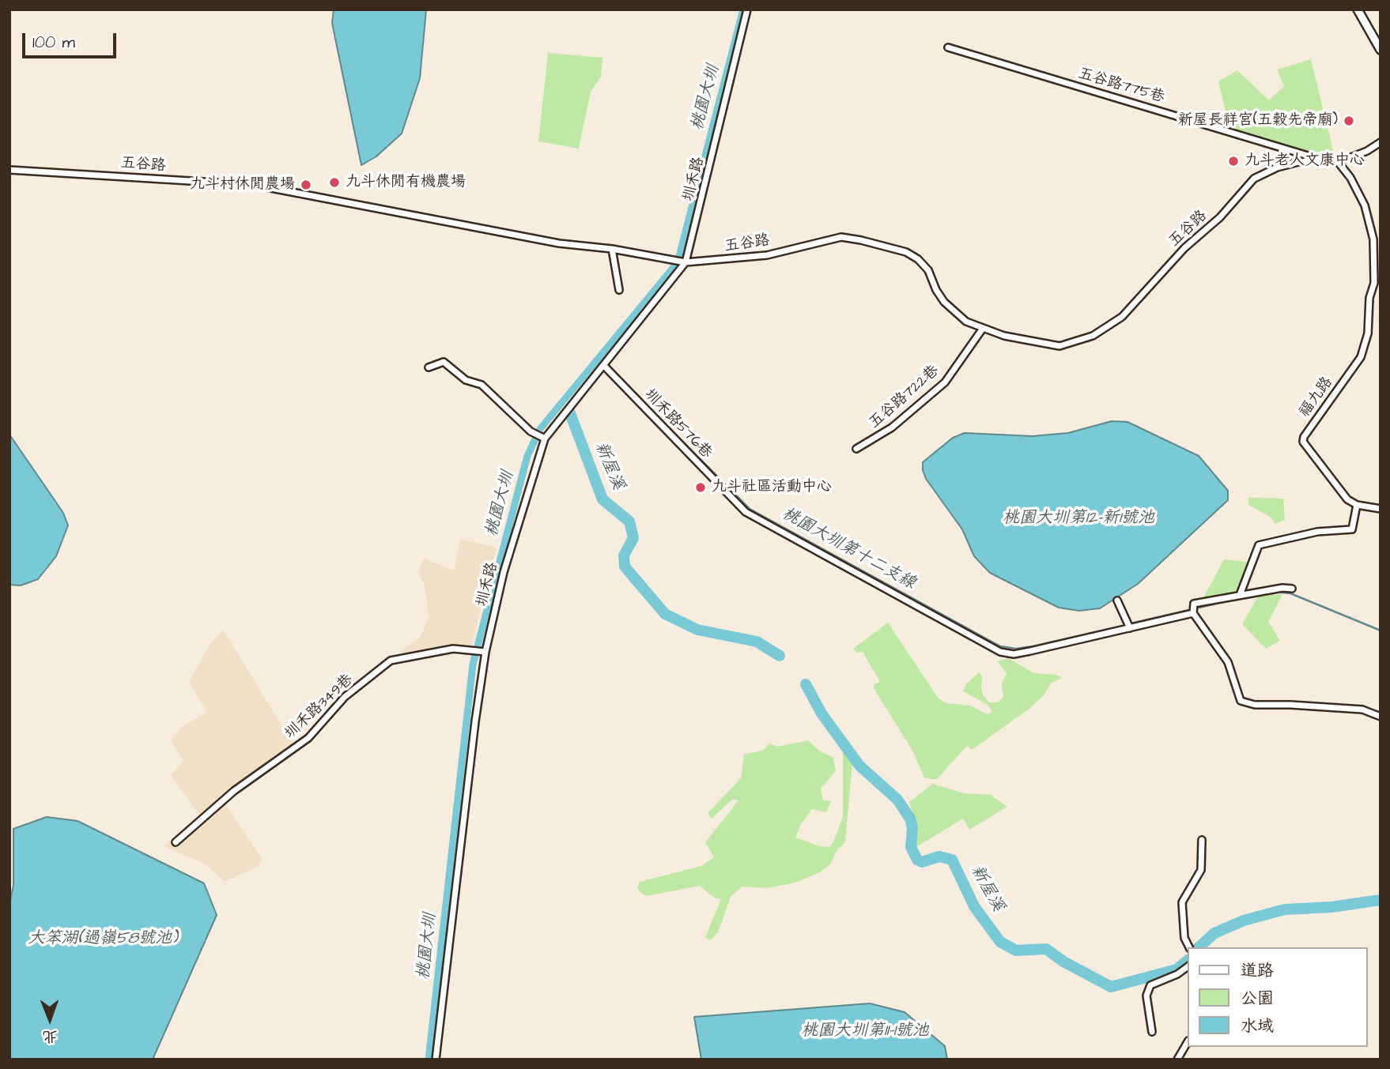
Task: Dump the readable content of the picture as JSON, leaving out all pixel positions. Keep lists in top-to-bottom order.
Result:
{
  "streets": {
    "street": [
      "五谷路775巷",
      "五谷路",
      "圳禾路",
      "五谷路722巷",
      "福九路",
      "圳禾路576巷",
      "圳禾路349巷"
    ]
  },
  "crossings": [
    ["五谷路775巷", "五谷路"],
    ["五谷路", "圳禾路"],
    ["五谷路", "五谷路722巷"],
    ["五谷路", "福九路"],
    ["圳禾路", "圳禾路576巷"],
    ["圳禾路", "圳禾路349巷"]
  ],
  "water": [
    "桃園大圳",
    "新屋溪",
    "桃園大圳第12-新1號池",
    "桃園大圳第十二支線",
    "大笨湖(過嶺58號池)",
    "桃園大圳第11-1號池"
  ],
  "places": [
    "新屋長祥宮(五穀先帝廟)",
    "九斗老人文康中心",
    "九斗休閒有機農場",
    "九斗村休閒農場",
    "九斗社區活動中心"
  ],
  "legend": ["道路", "公園", "水域"],
  "scale_bar": "100 m",
  "north": "bottom"
}
